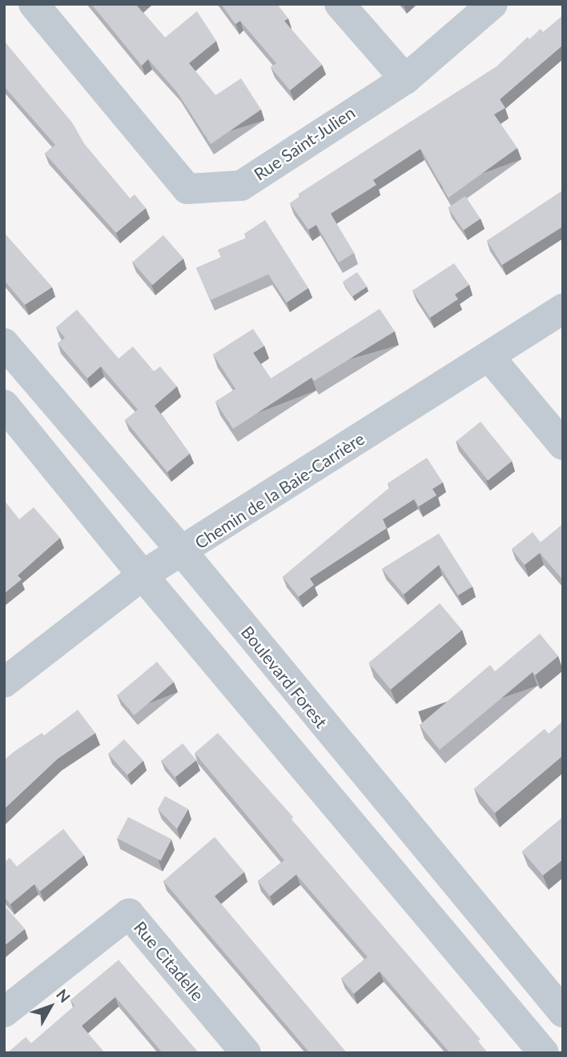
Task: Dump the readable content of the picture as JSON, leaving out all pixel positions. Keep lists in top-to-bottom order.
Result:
{
  "streets": {
    "street": [
      "Rue Saint-Julien",
      "Chemin de la Baie-Carrière",
      "Boulevard Forest",
      "Rue Citadelle"
    ]
  },
  "crossings": [
    ["Chemin de la Baie-Carrière", "Boulevard Forest"]
  ],
  "north": "top right"
}
